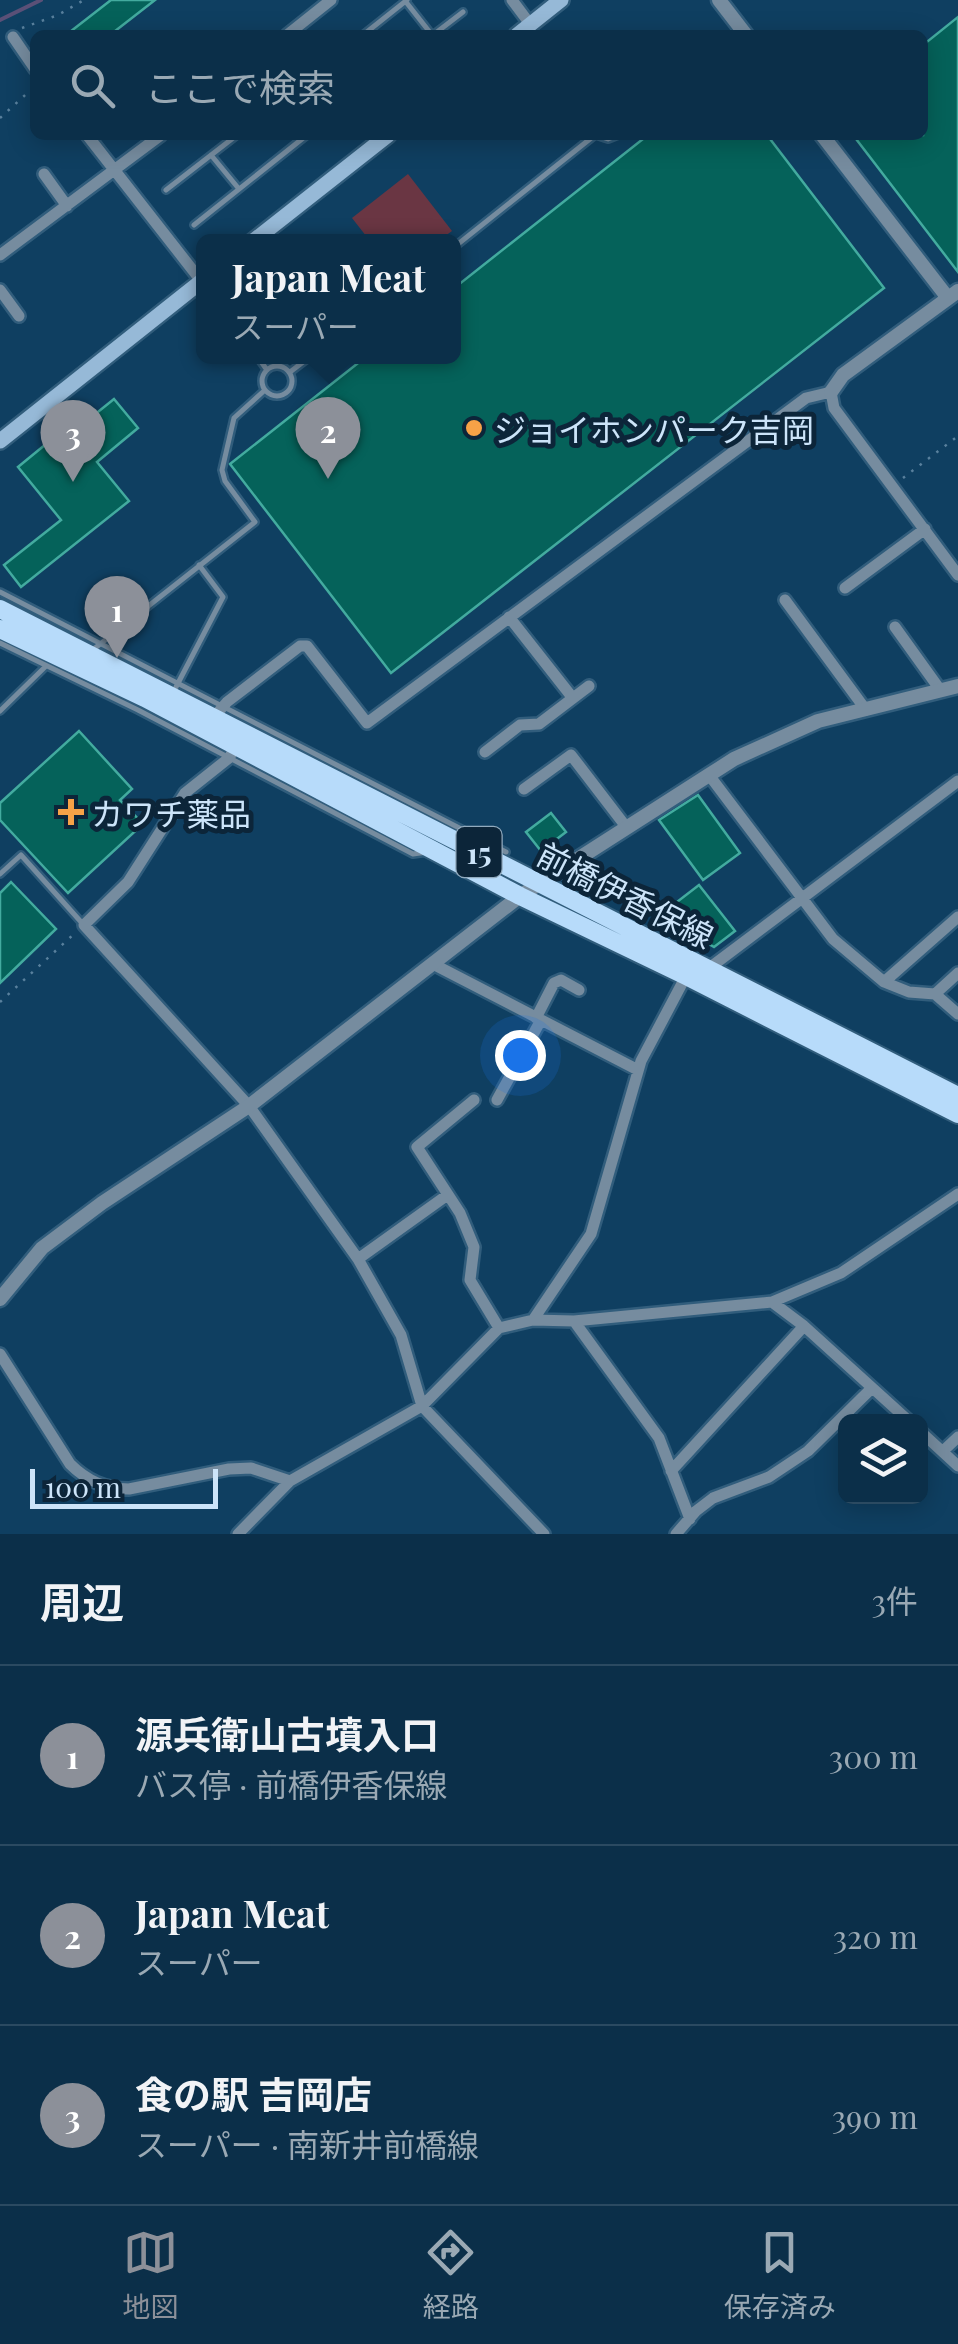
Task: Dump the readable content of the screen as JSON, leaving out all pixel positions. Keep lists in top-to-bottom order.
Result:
{
  "streets": {
    "main road": ["15", "前橋伊香保線"]
  },
  "places": {
    "other": ["ジョイホンパーク吉岡"],
    "health": ["カワチ薬品"]
  },
  "scale_bar": "100 m",
  "page": {
    "search": "ここで検索",
    "popup": ["Japan Meat", "スーパー"],
    "pins": ["2", "3", "1"],
    "scale": "100 m",
    "heading": ["周辺", "3件"],
    "list": [
      {
        "mark": "1",
        "name": "源兵衛山古墳入口",
        "note": "バス停 · 前橋伊香保線",
        "value": "300 m"
      },
      {
        "mark": "2",
        "name": "Japan Meat",
        "note": "スーパー",
        "value": "320 m"
      },
      {
        "mark": "3",
        "name": "食の駅 吉岡店",
        "note": "スーパー · 南新井前橋線",
        "value": "390 m"
      }
    ],
    "nav": ["地図", "経路", "保存済み"]
  }
}
